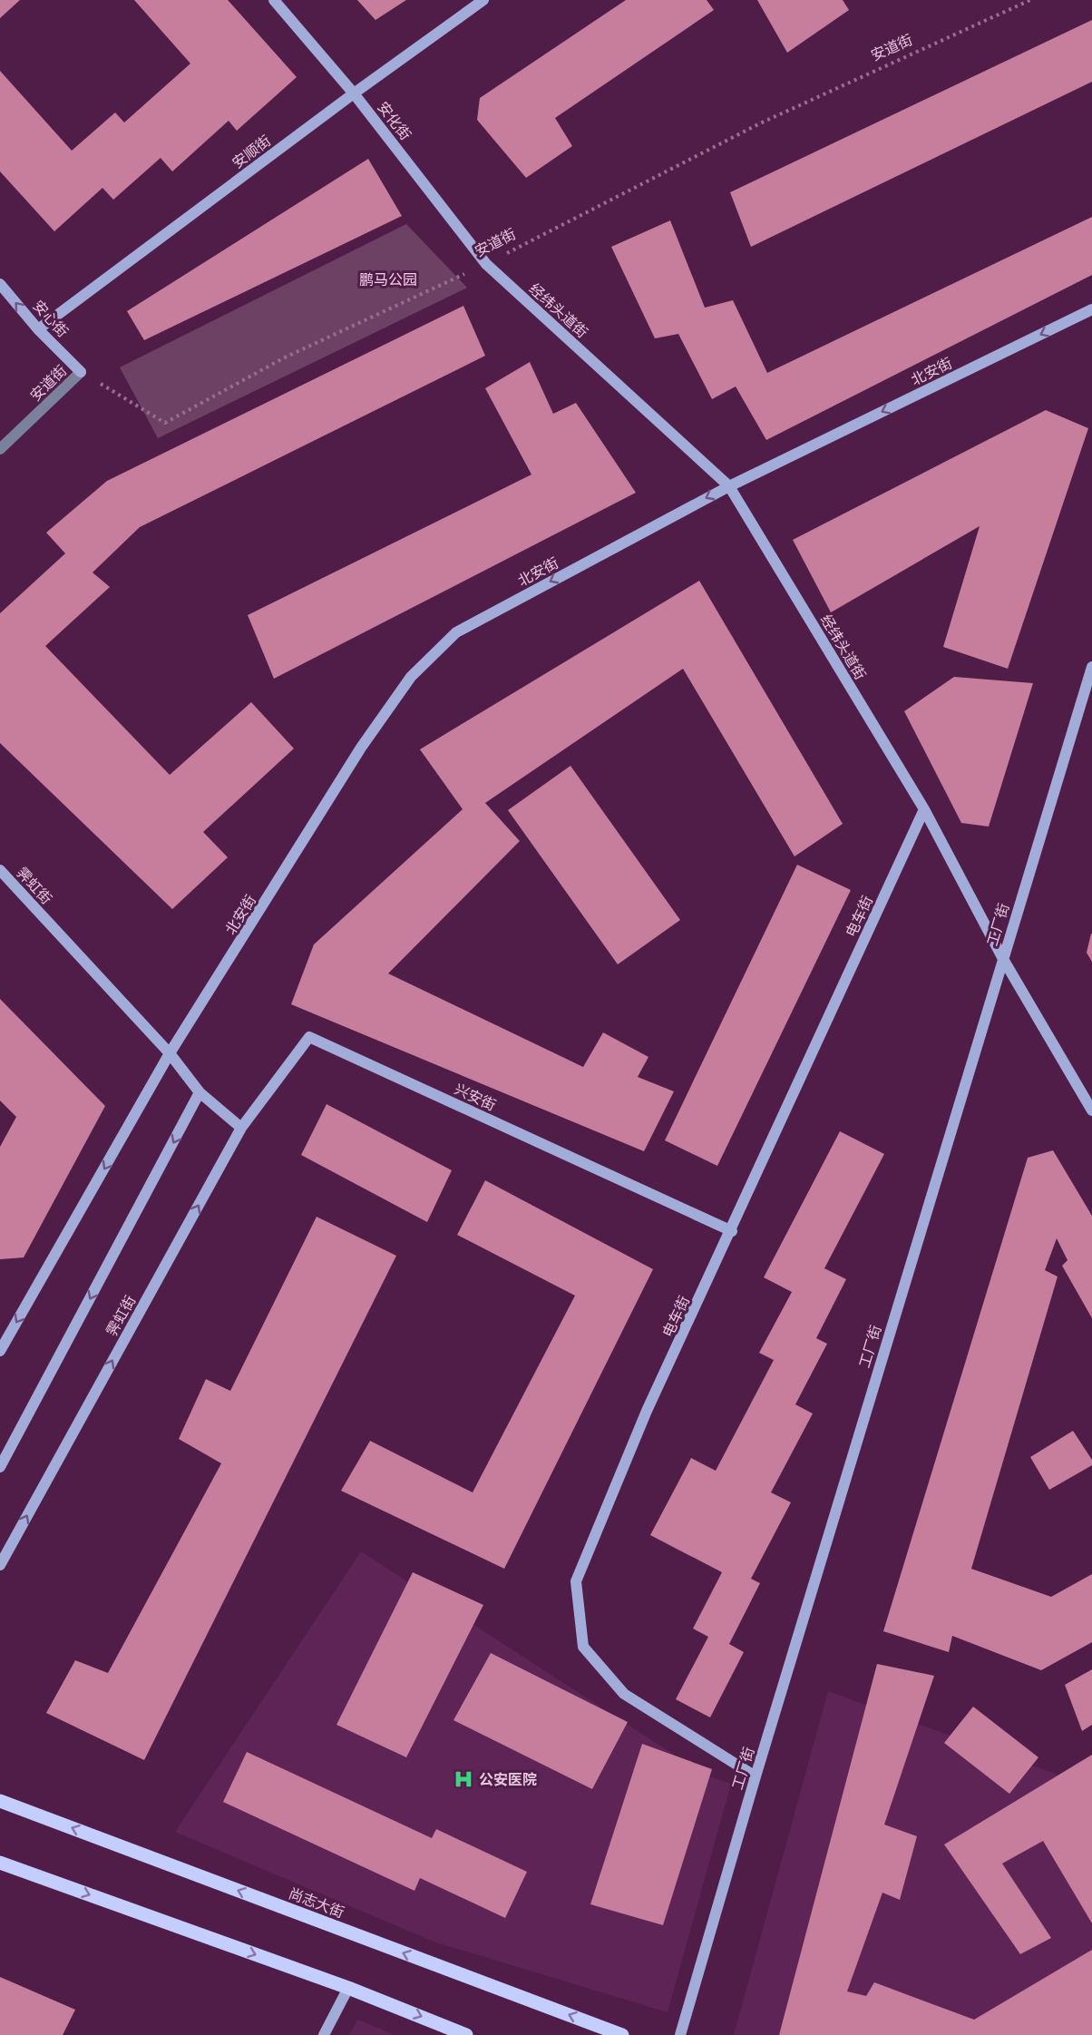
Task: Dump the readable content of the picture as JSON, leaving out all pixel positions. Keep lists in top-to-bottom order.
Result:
{
  "streets": {
    "main road": ["尚志大街"],
    "street": [
      "安道街",
      "安化街",
      "安顺街",
      "经纬头道街",
      "安心街",
      "北安街",
      "霁虹街",
      "电车街",
      "工厂街",
      "兴安街"
    ]
  },
  "crossings": [
    ["安道街", "安化街"],
    ["安道街", "经纬头道街"],
    ["安道街", "安心街"],
    ["安化街", "安顺街"],
    ["安化街", "经纬头道街"],
    ["安顺街", "安心街"],
    ["经纬头道街", "北安街"],
    ["经纬头道街", "电车街"],
    ["经纬头道街", "工厂街"],
    ["北安街", "霁虹街"],
    ["霁虹街", "兴安街"],
    ["电车街", "工厂街"],
    ["电车街", "兴安街"]
  ],
  "one_way": ["安心街", "北安街"],
  "parks": ["鹏马公园"],
  "places": {
    "hospital": ["公安医院"]
  }
}
